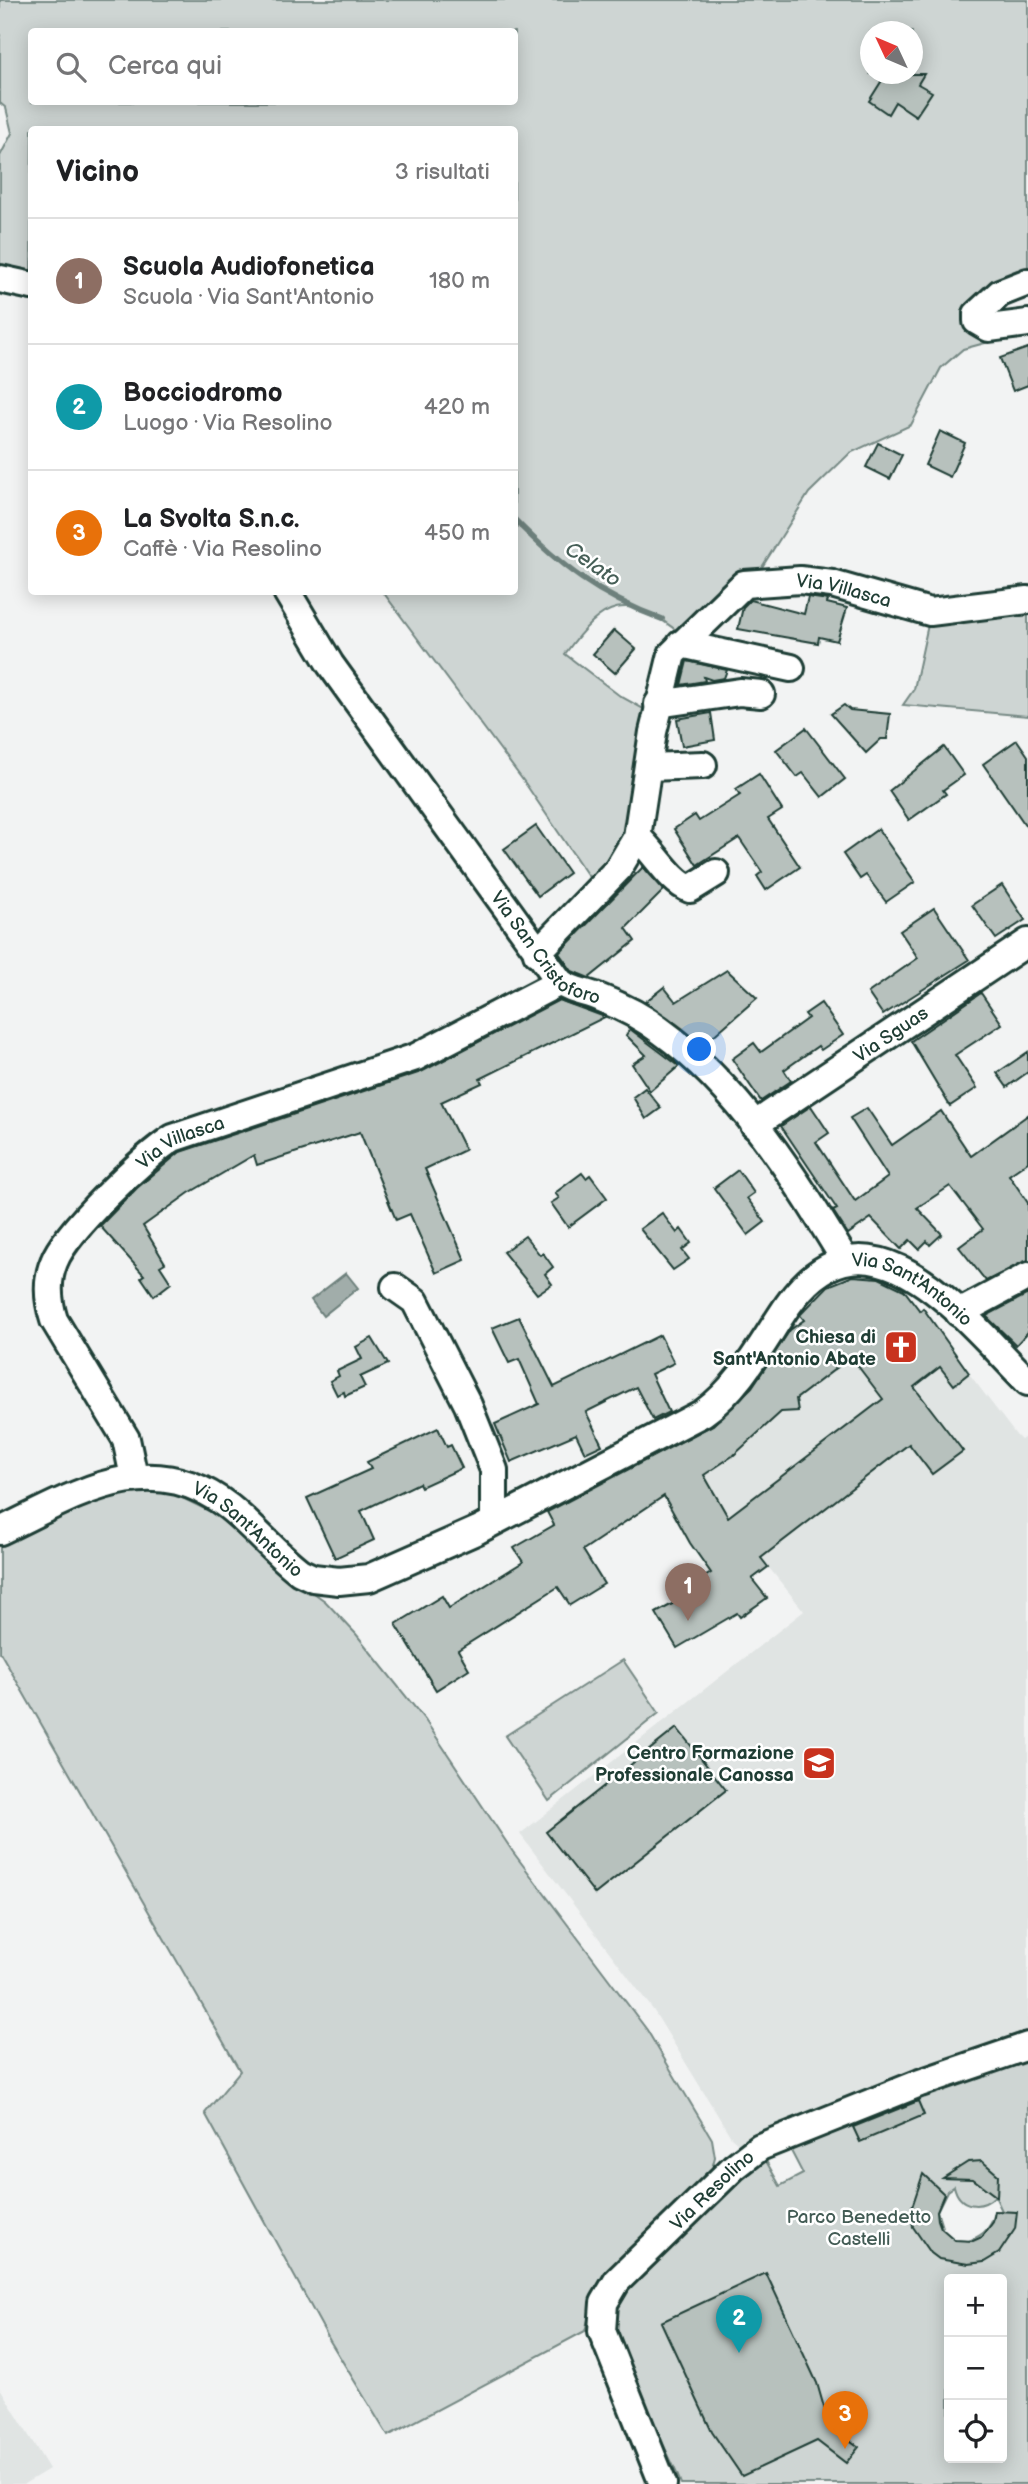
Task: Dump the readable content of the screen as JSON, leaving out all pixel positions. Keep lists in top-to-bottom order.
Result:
{
  "streets": {
    "street": [
      "Via Villasca",
      "Via San Cristoforo",
      "Via Sguas",
      "Via Sant'Antonio",
      "Via Resolino"
    ]
  },
  "crossings": [
    ["Via Villasca", "Via San Cristoforo"],
    ["Via Villasca", "Via Sant'Antonio"],
    ["Via San Cristoforo", "Via Sguas"],
    ["Via San Cristoforo", "Via Sant'Antonio"]
  ],
  "water": ["Celato"],
  "parks": ["Parco Benedetto Castelli"],
  "places": {
    "church": ["Chiesa di Sant'Antonio Abate"],
    "school or university": ["Centro Formazione Professionale Canossa"]
  },
  "north": "top left",
  "page": {
    "search": "Cerca qui",
    "heading": ["Vicino", "3 risultati"],
    "list": [
      {
        "mark": "1",
        "name": "Scuola Audiofonetica",
        "note": "Scuola · Via Sant'Antonio",
        "value": "180 m"
      },
      {
        "mark": "2",
        "name": "Bocciodromo",
        "note": "Luogo · Via Resolino",
        "value": "420 m"
      },
      {
        "mark": "3",
        "name": "La Svolta S.n.c.",
        "note": "Caffè · Via Resolino",
        "value": "450 m"
      }
    ],
    "pins": ["1", "2", "3"],
    "map_buttons": ["+", "−"]
  }
}
